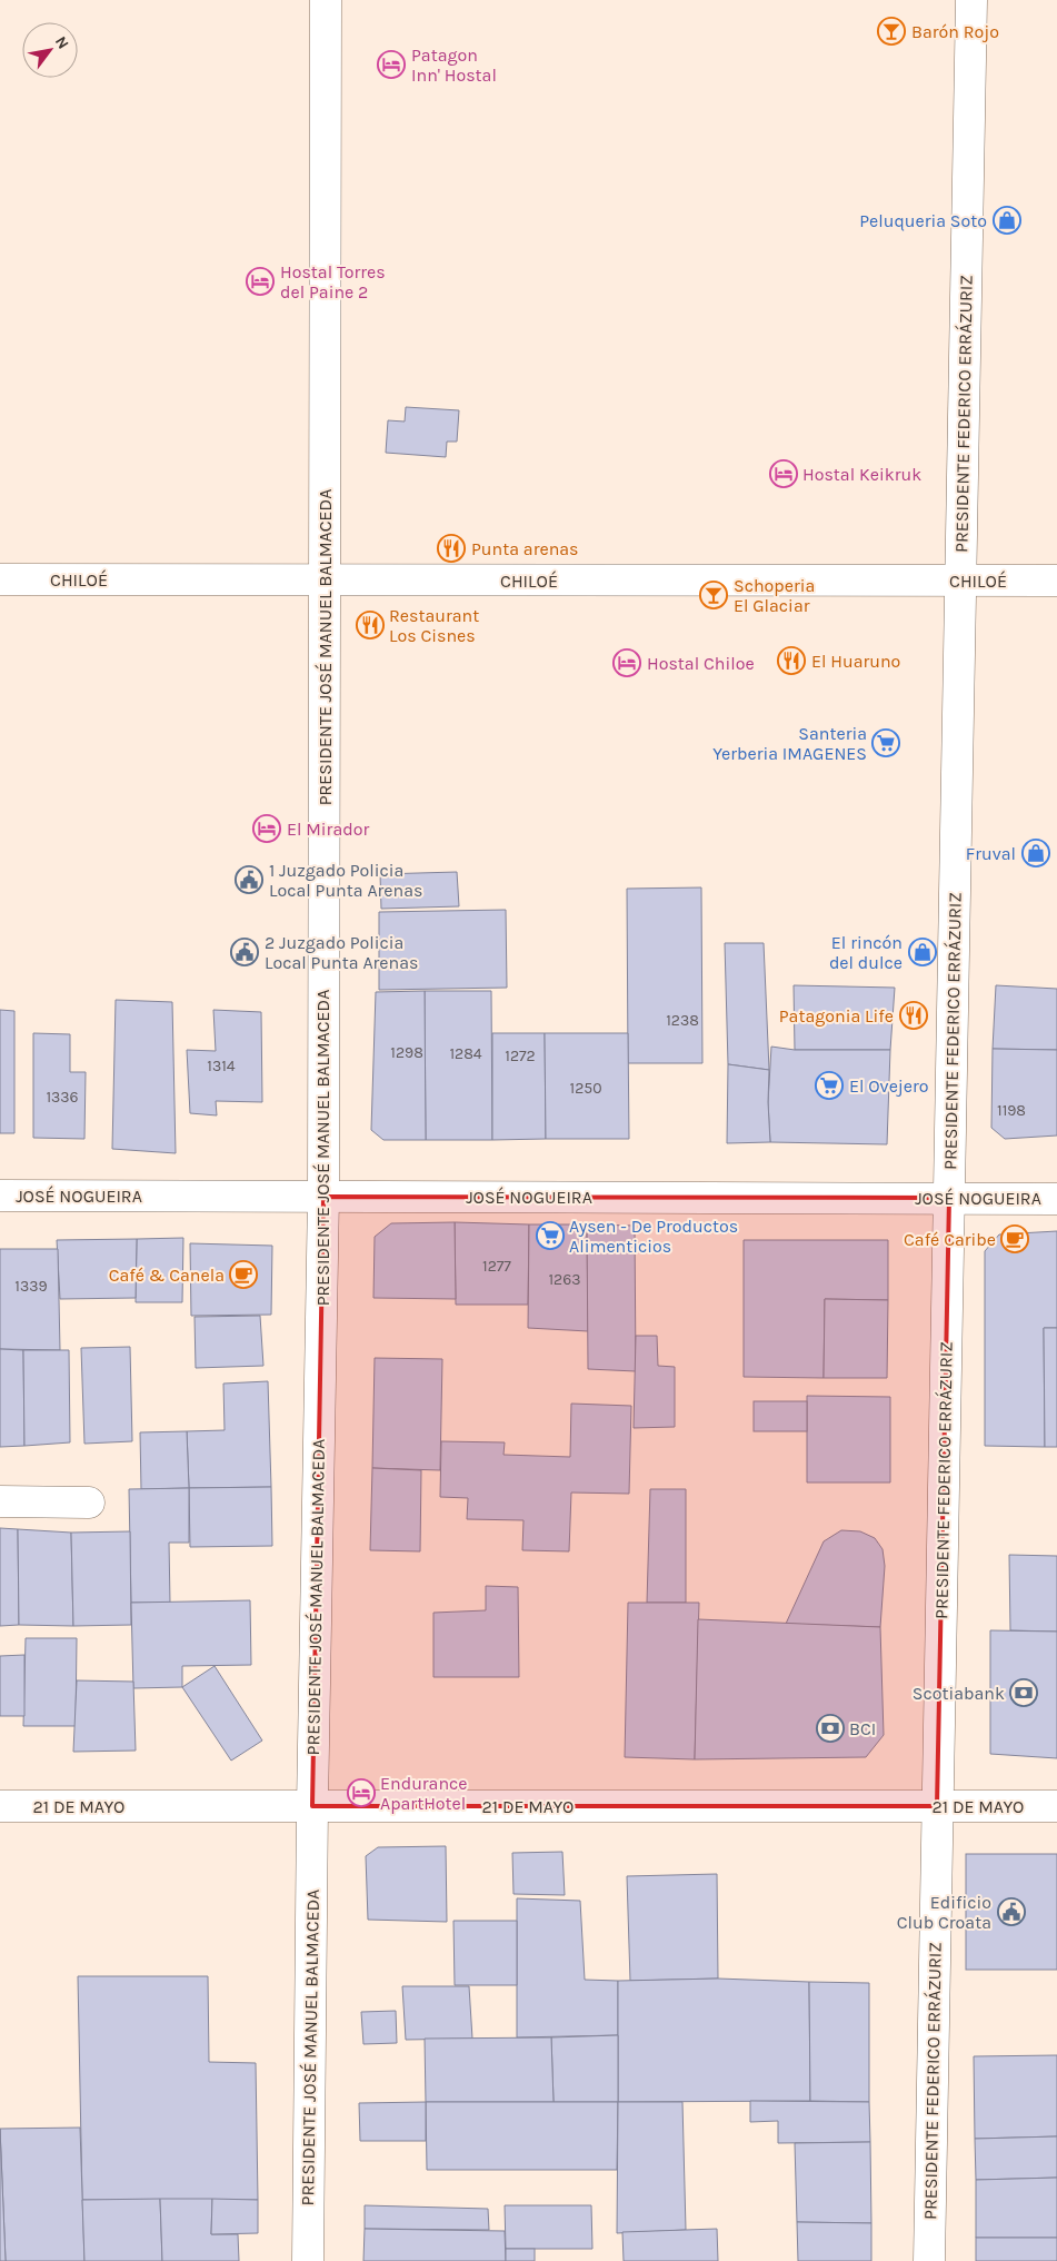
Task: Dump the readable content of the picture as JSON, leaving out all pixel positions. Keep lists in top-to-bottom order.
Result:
{
  "streets": {
    "street": [
      "PRESIDENTE FEDERICO ERRÁZURIZ",
      "CHILOÉ",
      "PRESIDENTE JOSÉ MANUEL BALMACEDA",
      "JOSÉ NOGUEIRA",
      "21 DE MAYO"
    ]
  },
  "crossings": [
    ["PRESIDENTE FEDERICO ERRÁZURIZ", "CHILOÉ"],
    ["PRESIDENTE FEDERICO ERRÁZURIZ", "JOSÉ NOGUEIRA"],
    ["PRESIDENTE FEDERICO ERRÁZURIZ", "21 DE MAYO"],
    ["CHILOÉ", "PRESIDENTE JOSÉ MANUEL BALMACEDA"],
    ["PRESIDENTE JOSÉ MANUEL BALMACEDA", "JOSÉ NOGUEIRA"],
    ["PRESIDENTE JOSÉ MANUEL BALMACEDA", "21 DE MAYO"]
  ],
  "places": {
    "bar": ["Barón Rojo", "Schoperia El Glaciar"],
    "hotel": [
      "Patagon Inn' Hostal",
      "Hostal Torres del Paine 2",
      "Hostal Keikruk",
      "Hostal Chiloe",
      "El Mirador",
      "Endurance ApartHotel"
    ],
    "shop": ["Peluqueria Soto", "Fruval", "El rincón del dulce"],
    "restaurant": [
      "Punta arenas",
      "Restaurant Los Cisnes",
      "El Huaruno",
      "Patagonia Life"
    ],
    "supermarket": ["Santeria Yerberia IMAGENES", "El Ovejero", "Aysen - De Productos Alimenticios"],
    "public building": ["1 Juzgado Policia Local Punta Arenas", "2 Juzgado Policia Local Punta Arenas", "Edificio Club Croata"],
    "cafe": ["Café Caribe", "Café & Canela"],
    "bank": ["Scotiabank", "BCI"]
  },
  "house_numbers": [
    "1238",
    "1298",
    "1284",
    "1272",
    "1314",
    "1250",
    "1336",
    "1198",
    "1277",
    "1263",
    "1339"
  ],
  "north": "top right"
}
